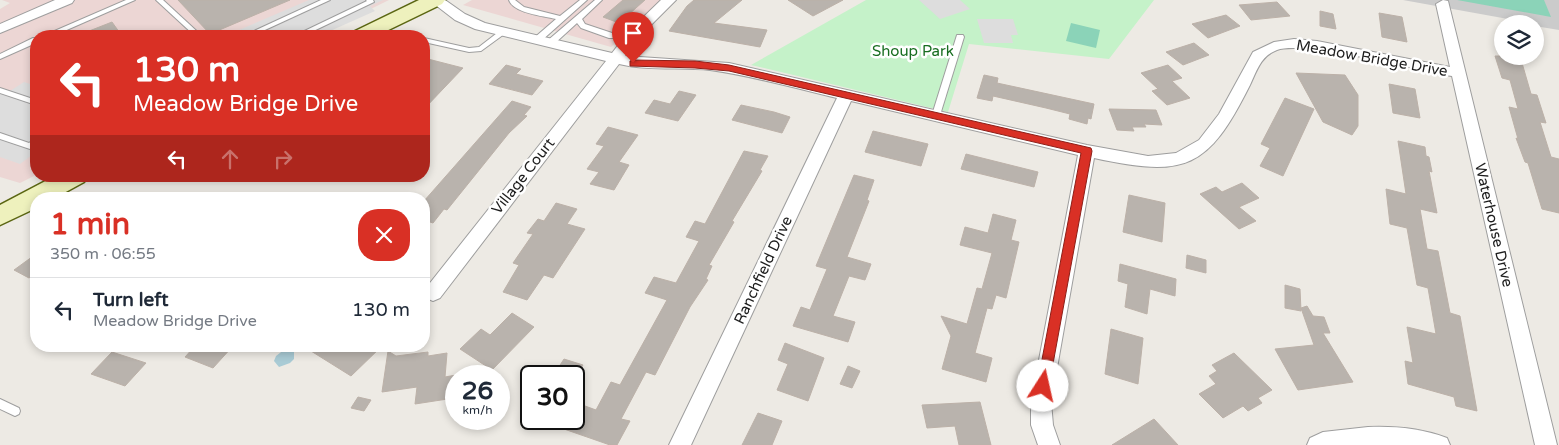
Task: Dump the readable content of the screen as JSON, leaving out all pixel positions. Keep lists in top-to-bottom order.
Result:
{
  "streets": {
    "street": [
      "Meadow Bridge Drive",
      "Village Court",
      "Waterhouse Drive",
      "Ranchfield Drive"
    ]
  },
  "crossings": [
    ["Meadow Bridge Drive", "Village Court"],
    ["Meadow Bridge Drive", "Waterhouse Drive"],
    ["Meadow Bridge Drive", "Ranchfield Drive"]
  ],
  "parks": ["Shoup Park"],
  "page": {
    "turn": ["130 m", "Meadow Bridge Drive"],
    "heading": ["1 min", "350 m · 06:55"],
    "list": [
      {
        "name": "Turn left",
        "note": "Meadow Bridge Drive",
        "value": "130 m"
      }
    ],
    "speed": "26 km/h",
    "limit": "30"
  }
}
